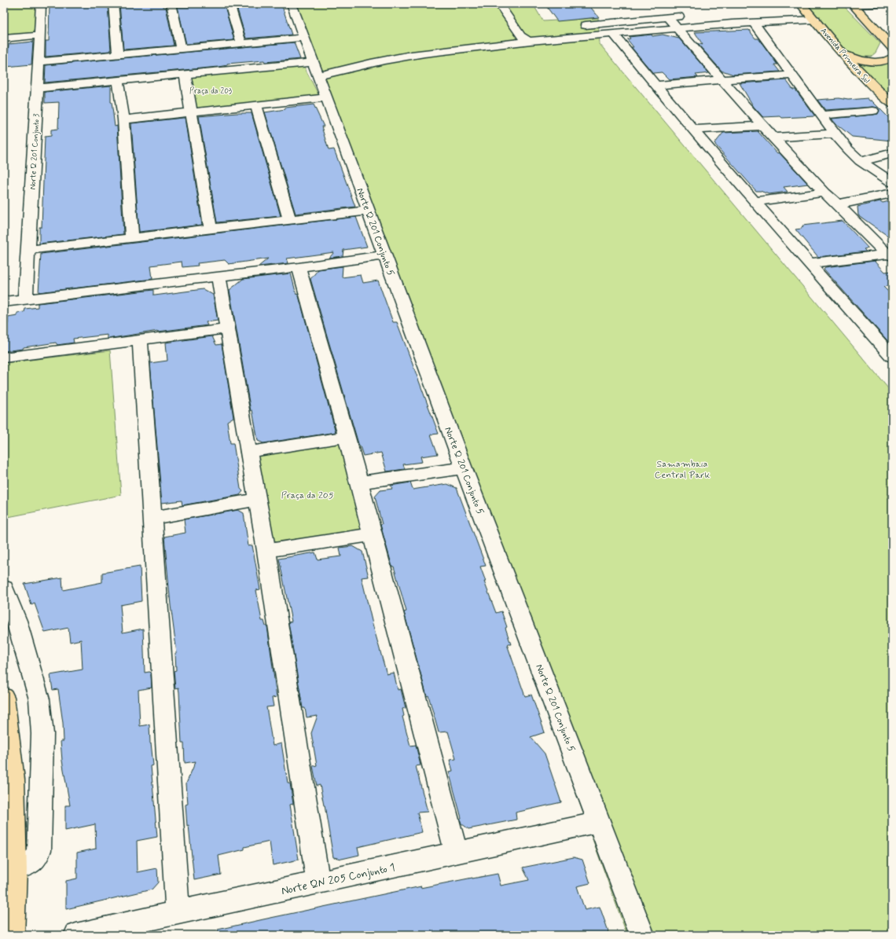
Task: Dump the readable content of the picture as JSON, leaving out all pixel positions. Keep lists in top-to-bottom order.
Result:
{
  "streets": {
    "main road": ["Avenida Primeira Sul"],
    "street": ["Norte Q 201 Conjunto 3", "Norte Q 201 Conjunto 5", "Norte QN 205 Conjunto 1"]
  },
  "crossings": [
    ["Norte Q 201 Conjunto 5", "Norte QN 205 Conjunto 1"]
  ],
  "parks": ["Praça da 203", "Samambaia Central Park", "Praça da 205"]
}
